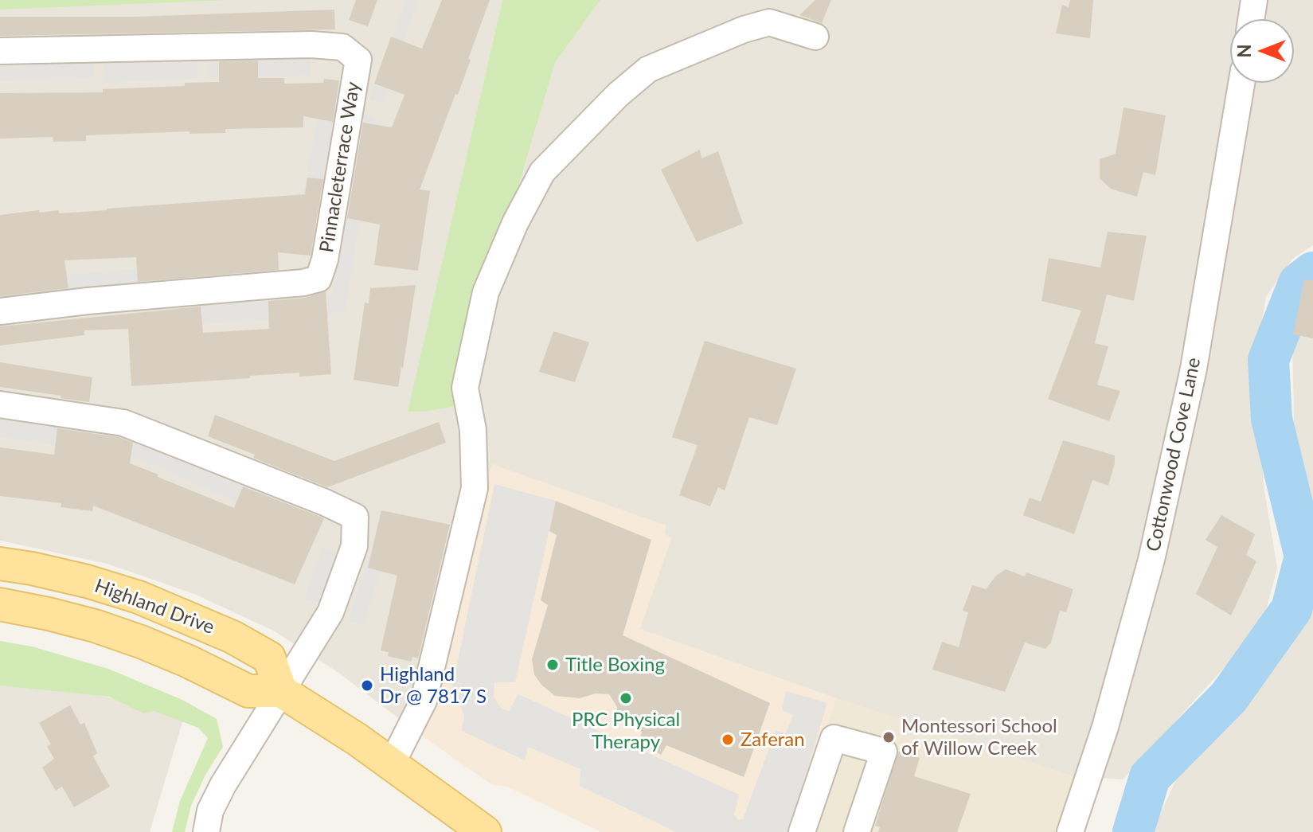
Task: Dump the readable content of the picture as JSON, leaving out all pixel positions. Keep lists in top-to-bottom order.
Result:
{
  "streets": {
    "main road": ["Highland Drive"],
    "street": ["Pinnacleterrace Way", "Cottonwood Cove Lane"]
  },
  "places": [
    "Title Boxing",
    "Highland Dr @ 7817 S",
    "PRC Physical Therapy",
    "Montessori School of Willow Creek",
    "Zaferan"
  ],
  "north": "left"
}
